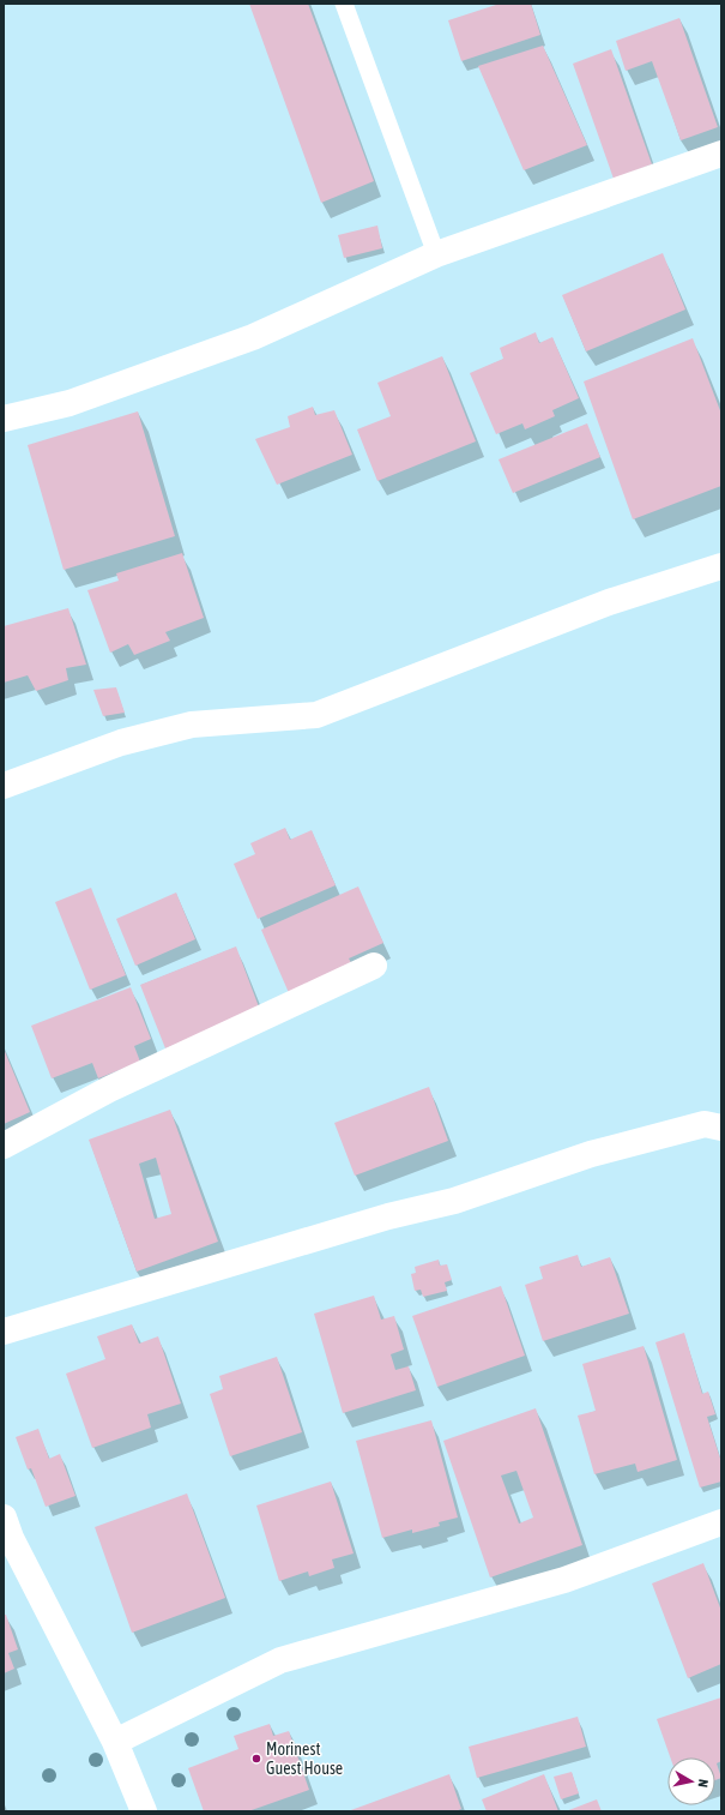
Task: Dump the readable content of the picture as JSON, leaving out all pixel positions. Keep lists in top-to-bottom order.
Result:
{
  "places": ["Morinest Guest House"],
  "north": "right"
}
